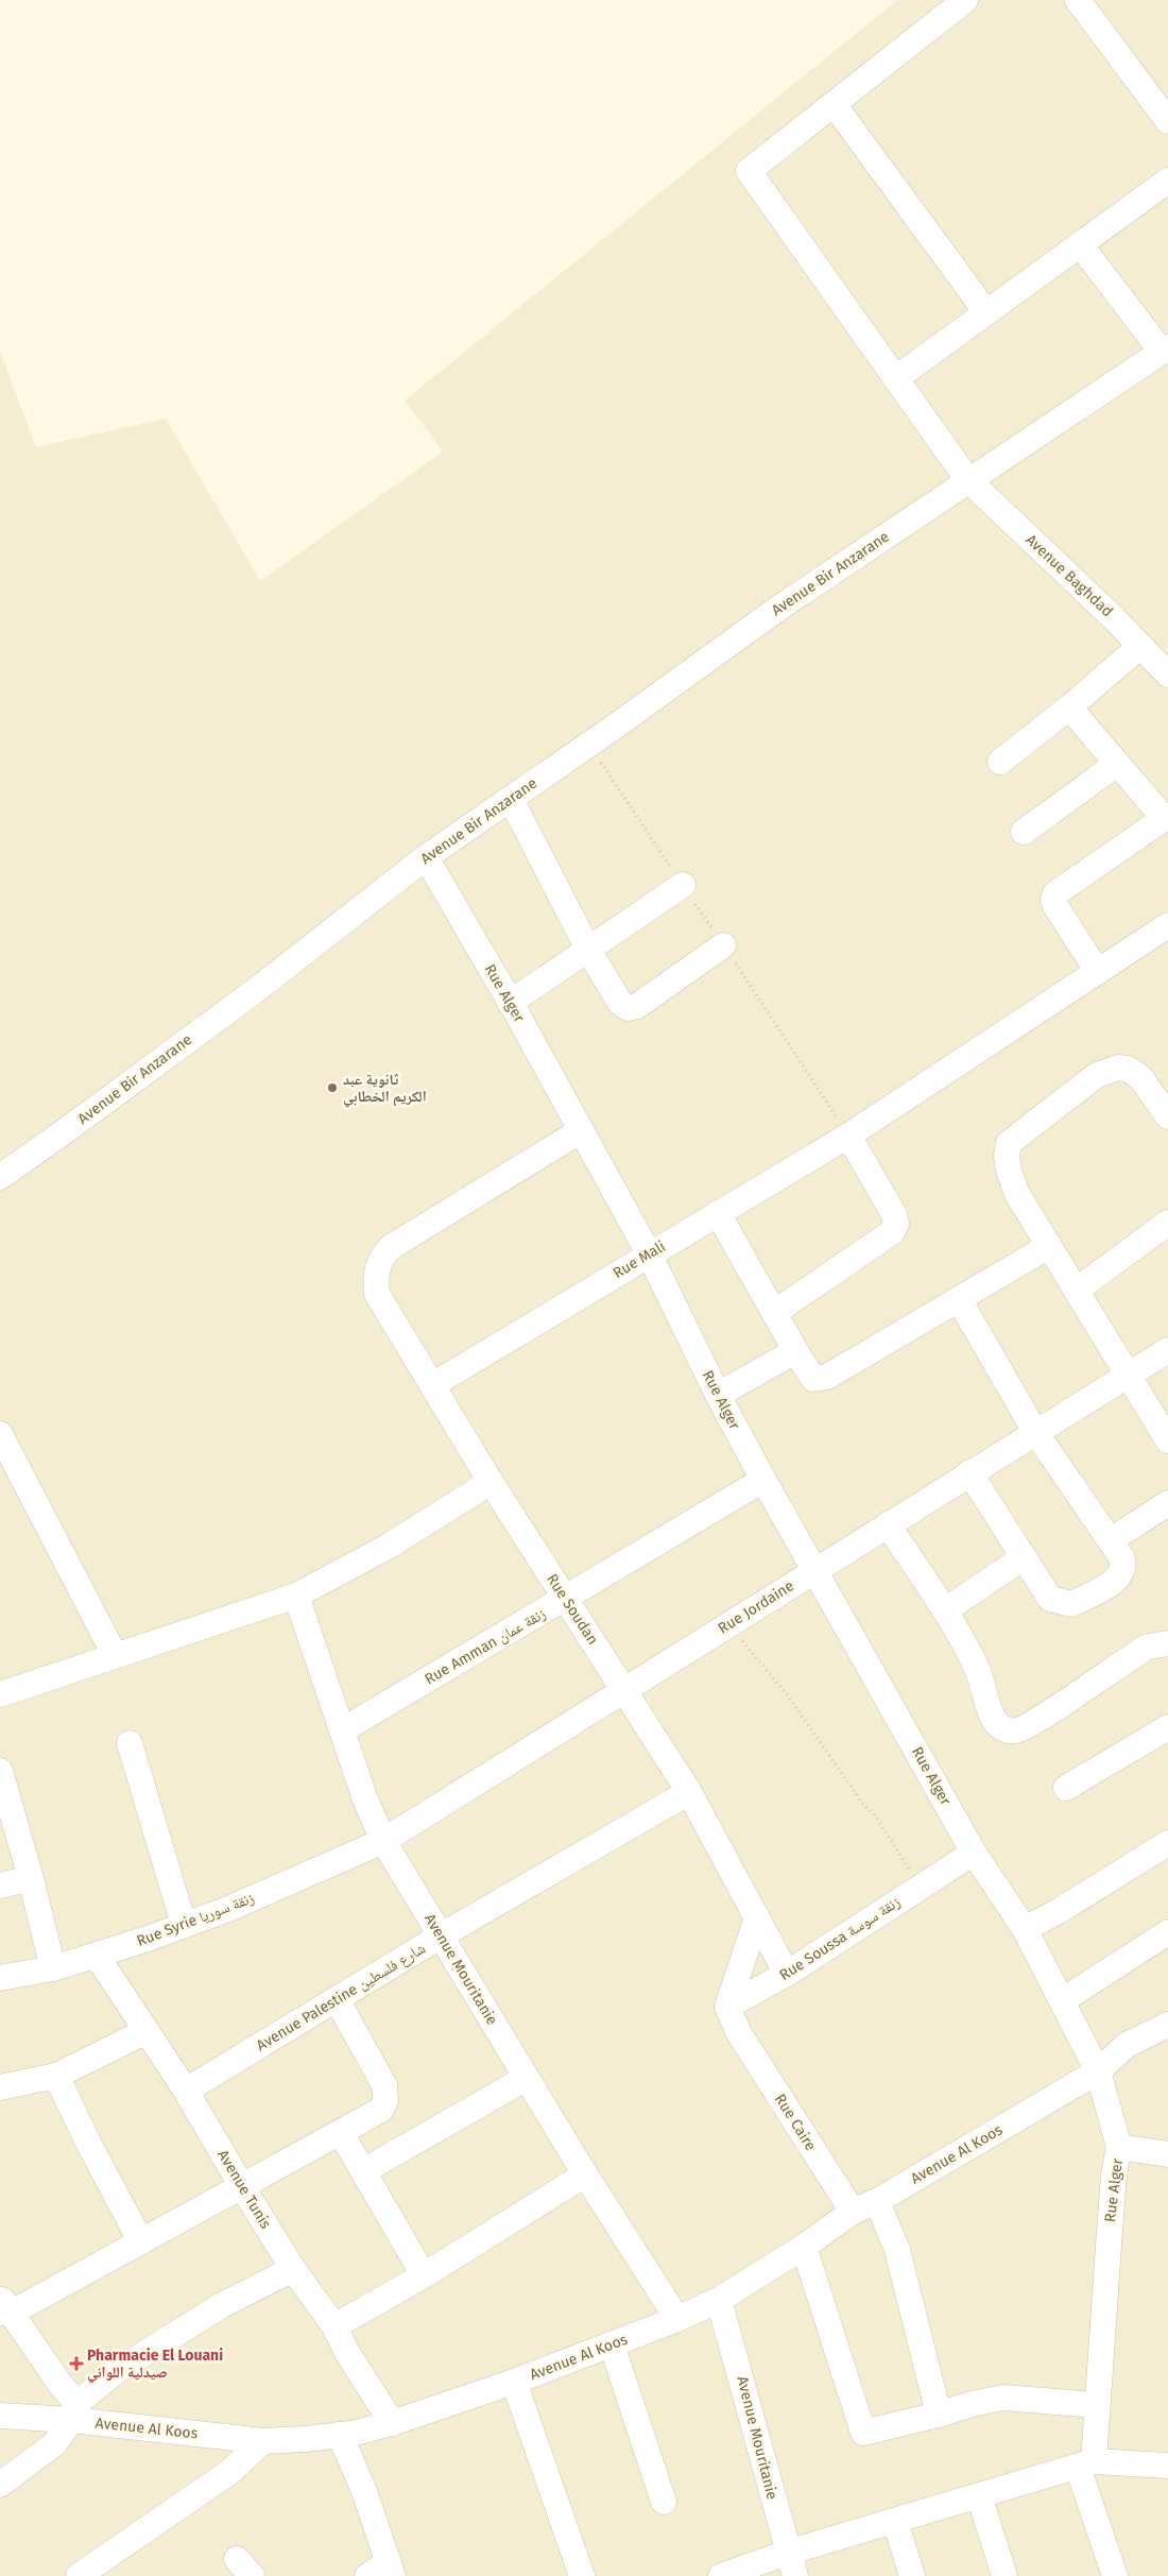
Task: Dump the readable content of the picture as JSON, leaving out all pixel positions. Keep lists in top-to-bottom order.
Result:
{
  "streets": {
    "street": [
      "Avenue Bir Anzarane",
      "Avenue Baghdad",
      "Rue Alger",
      "Rue Mali",
      "Rue Jordaine",
      "Rue Soudan",
      "Rue Amman زنقة عمان",
      "Rue Syrie زنقة سوريا",
      "Rue Soussa زنقة سوسة",
      "Avenue Mouritanie",
      "Avenue Palestine شارع فلسطين",
      "Rue Caire",
      "Avenue Al Koos",
      "Avenue Tunis"
    ]
  },
  "crossings": [
    ["Avenue Bir Anzarane", "Avenue Baghdad"],
    ["Avenue Bir Anzarane", "Rue Alger"],
    ["Rue Alger", "Rue Mali"],
    ["Rue Alger", "Rue Jordaine"],
    ["Rue Alger", "Rue Soudan"],
    ["Rue Alger", "Rue Amman زنقة عمان"],
    ["Rue Alger", "Rue Soussa زنقة سوسة"],
    ["Rue Alger", "Avenue Al Koos"],
    ["Rue Mali", "Rue Soudan"],
    ["Rue Jordaine", "Rue Soudan"],
    ["Rue Jordaine", "Rue Syrie زنقة سوريا"],
    ["Rue Jordaine", "Avenue Mouritanie"],
    ["Rue Soudan", "Rue Amman زنقة عمان"],
    ["Rue Soudan", "Rue Soussa زنقة سوسة"],
    ["Rue Soudan", "Avenue Palestine شارع فلسطين"],
    ["Rue Amman زنقة عمان", "Avenue Mouritanie"],
    ["Rue Syrie زنقة سوريا", "Avenue Mouritanie"],
    ["Rue Syrie زنقة سوريا", "Avenue Tunis"],
    ["Rue Soussa زنقة سوسة", "Rue Caire"],
    ["Avenue Mouritanie", "Avenue Palestine شارع فلسطين"],
    ["Avenue Mouritanie", "Avenue Al Koos"],
    ["Avenue Palestine شارع فلسطين", "Avenue Tunis"],
    ["Rue Caire", "Avenue Al Koos"],
    ["Avenue Al Koos", "Avenue Tunis"]
  ],
  "places": {
    "other": ["ثانوية عبد الكريم الخطابي"],
    "health": ["Pharmacie El Louani صيدلية اللواني"]
  }
}
